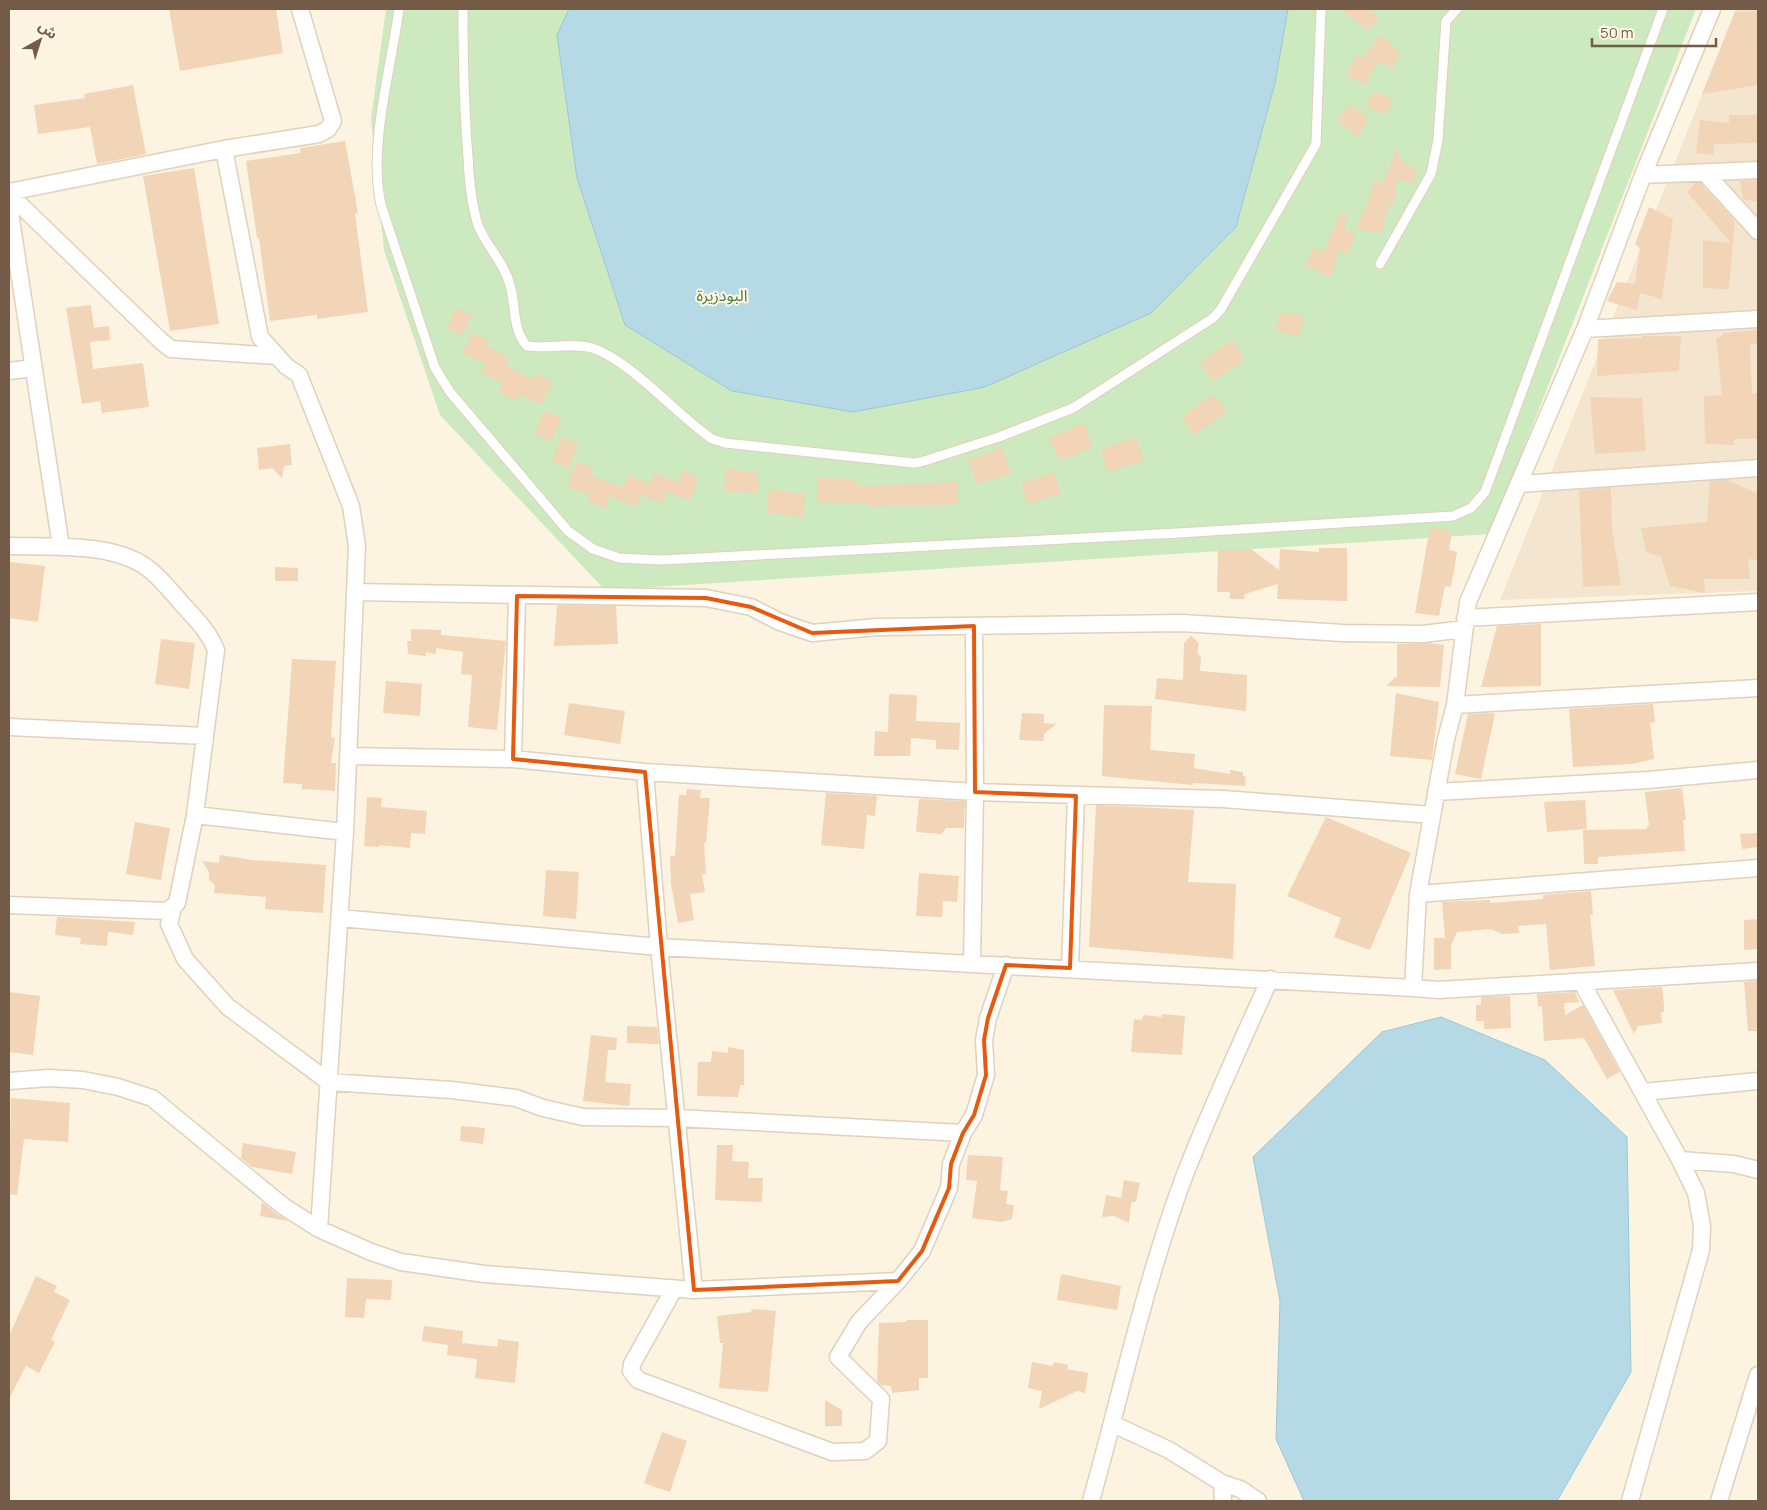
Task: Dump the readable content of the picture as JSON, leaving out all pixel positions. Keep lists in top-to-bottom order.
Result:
{
  "parks": ["البودزيرة"],
  "scale_bar": "50 m",
  "north": "top right"
}
